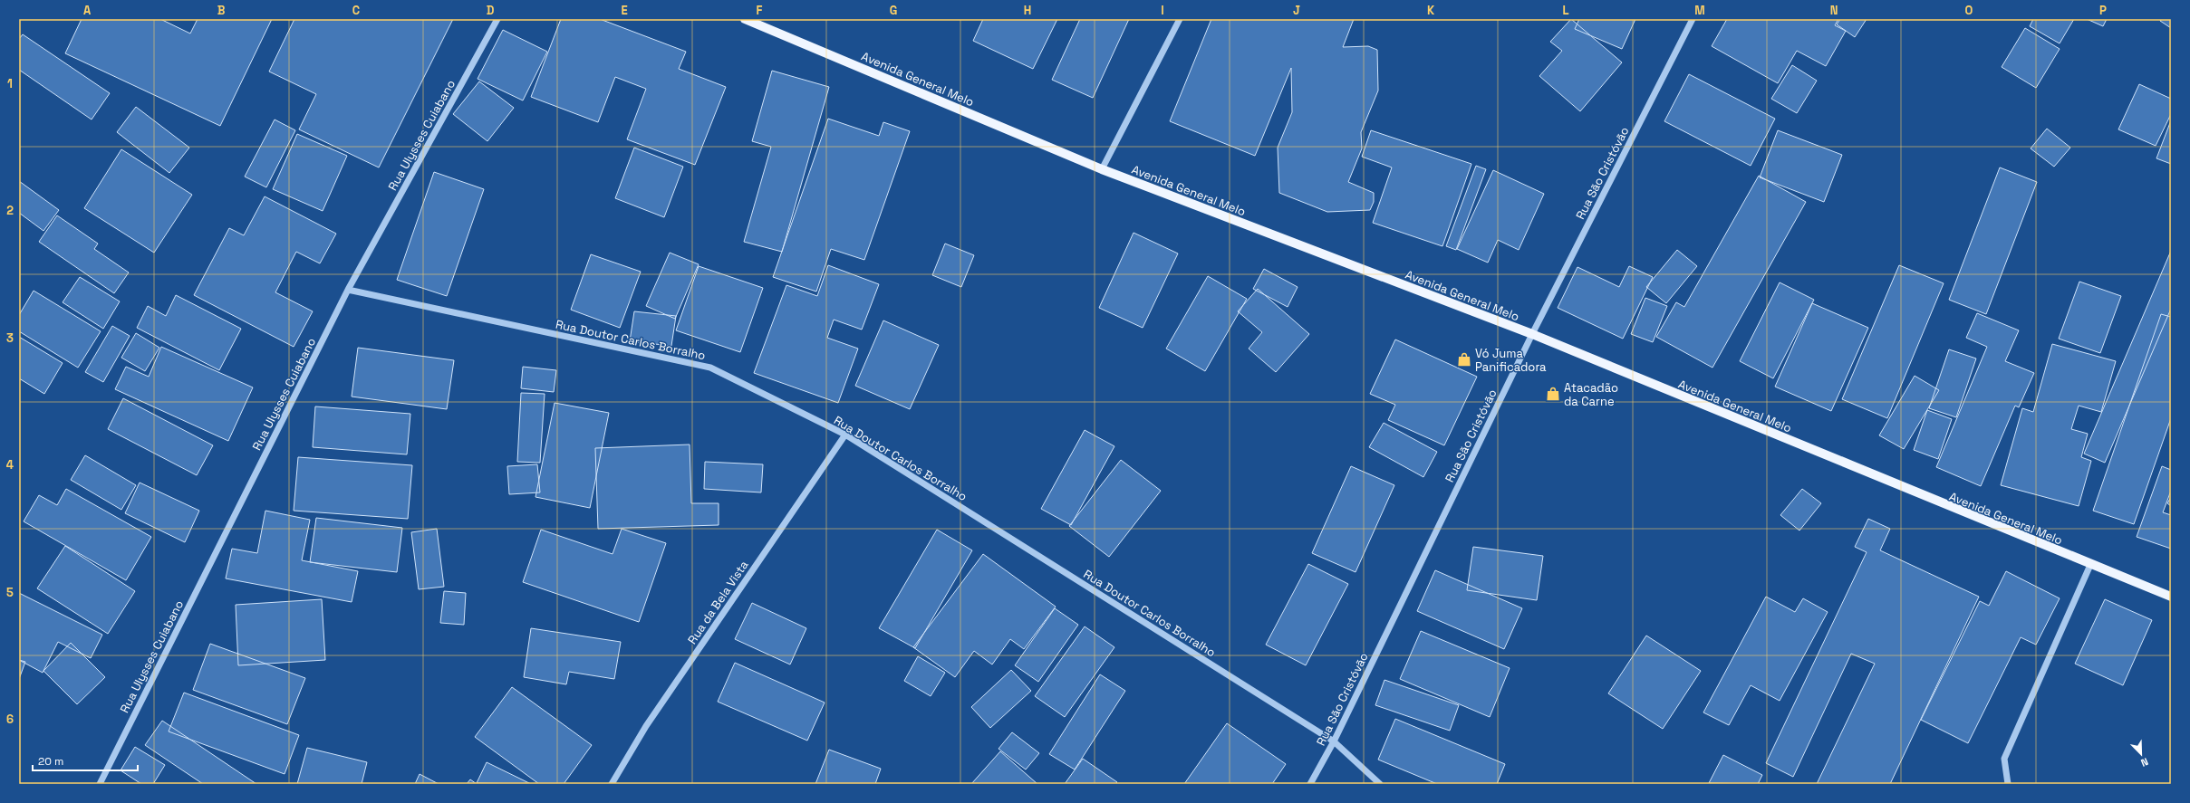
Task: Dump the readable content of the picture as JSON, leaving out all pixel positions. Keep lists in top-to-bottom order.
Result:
{
  "streets": {
    "main road": ["Avenida General Melo"],
    "street": [
      "Rua Ulysses Cuiabano",
      "Rua São Cristóvão",
      "Rua Doutor Carlos Borralho",
      "Rua da Bela Vista"
    ]
  },
  "crossings": [
    ["Avenida General Melo", "Rua São Cristóvão"],
    ["Rua Ulysses Cuiabano", "Rua Doutor Carlos Borralho"],
    ["Rua São Cristóvão", "Rua Doutor Carlos Borralho"],
    ["Rua Doutor Carlos Borralho", "Rua da Bela Vista"]
  ],
  "places": {
    "shop": ["Vó Juma Panificadora", "Atacadão da Carne"]
  },
  "scale_bar": "20 m",
  "north": "bottom right",
  "grid": {
    "columns": [
      "A",
      "B",
      "C",
      "D",
      "E",
      "F",
      "G",
      "H",
      "I",
      "J",
      "K",
      "L",
      "M",
      "N",
      "O",
      "P"
    ],
    "rows": [
      "1",
      "2",
      "3",
      "4",
      "5",
      "6"
    ]
  }
}
